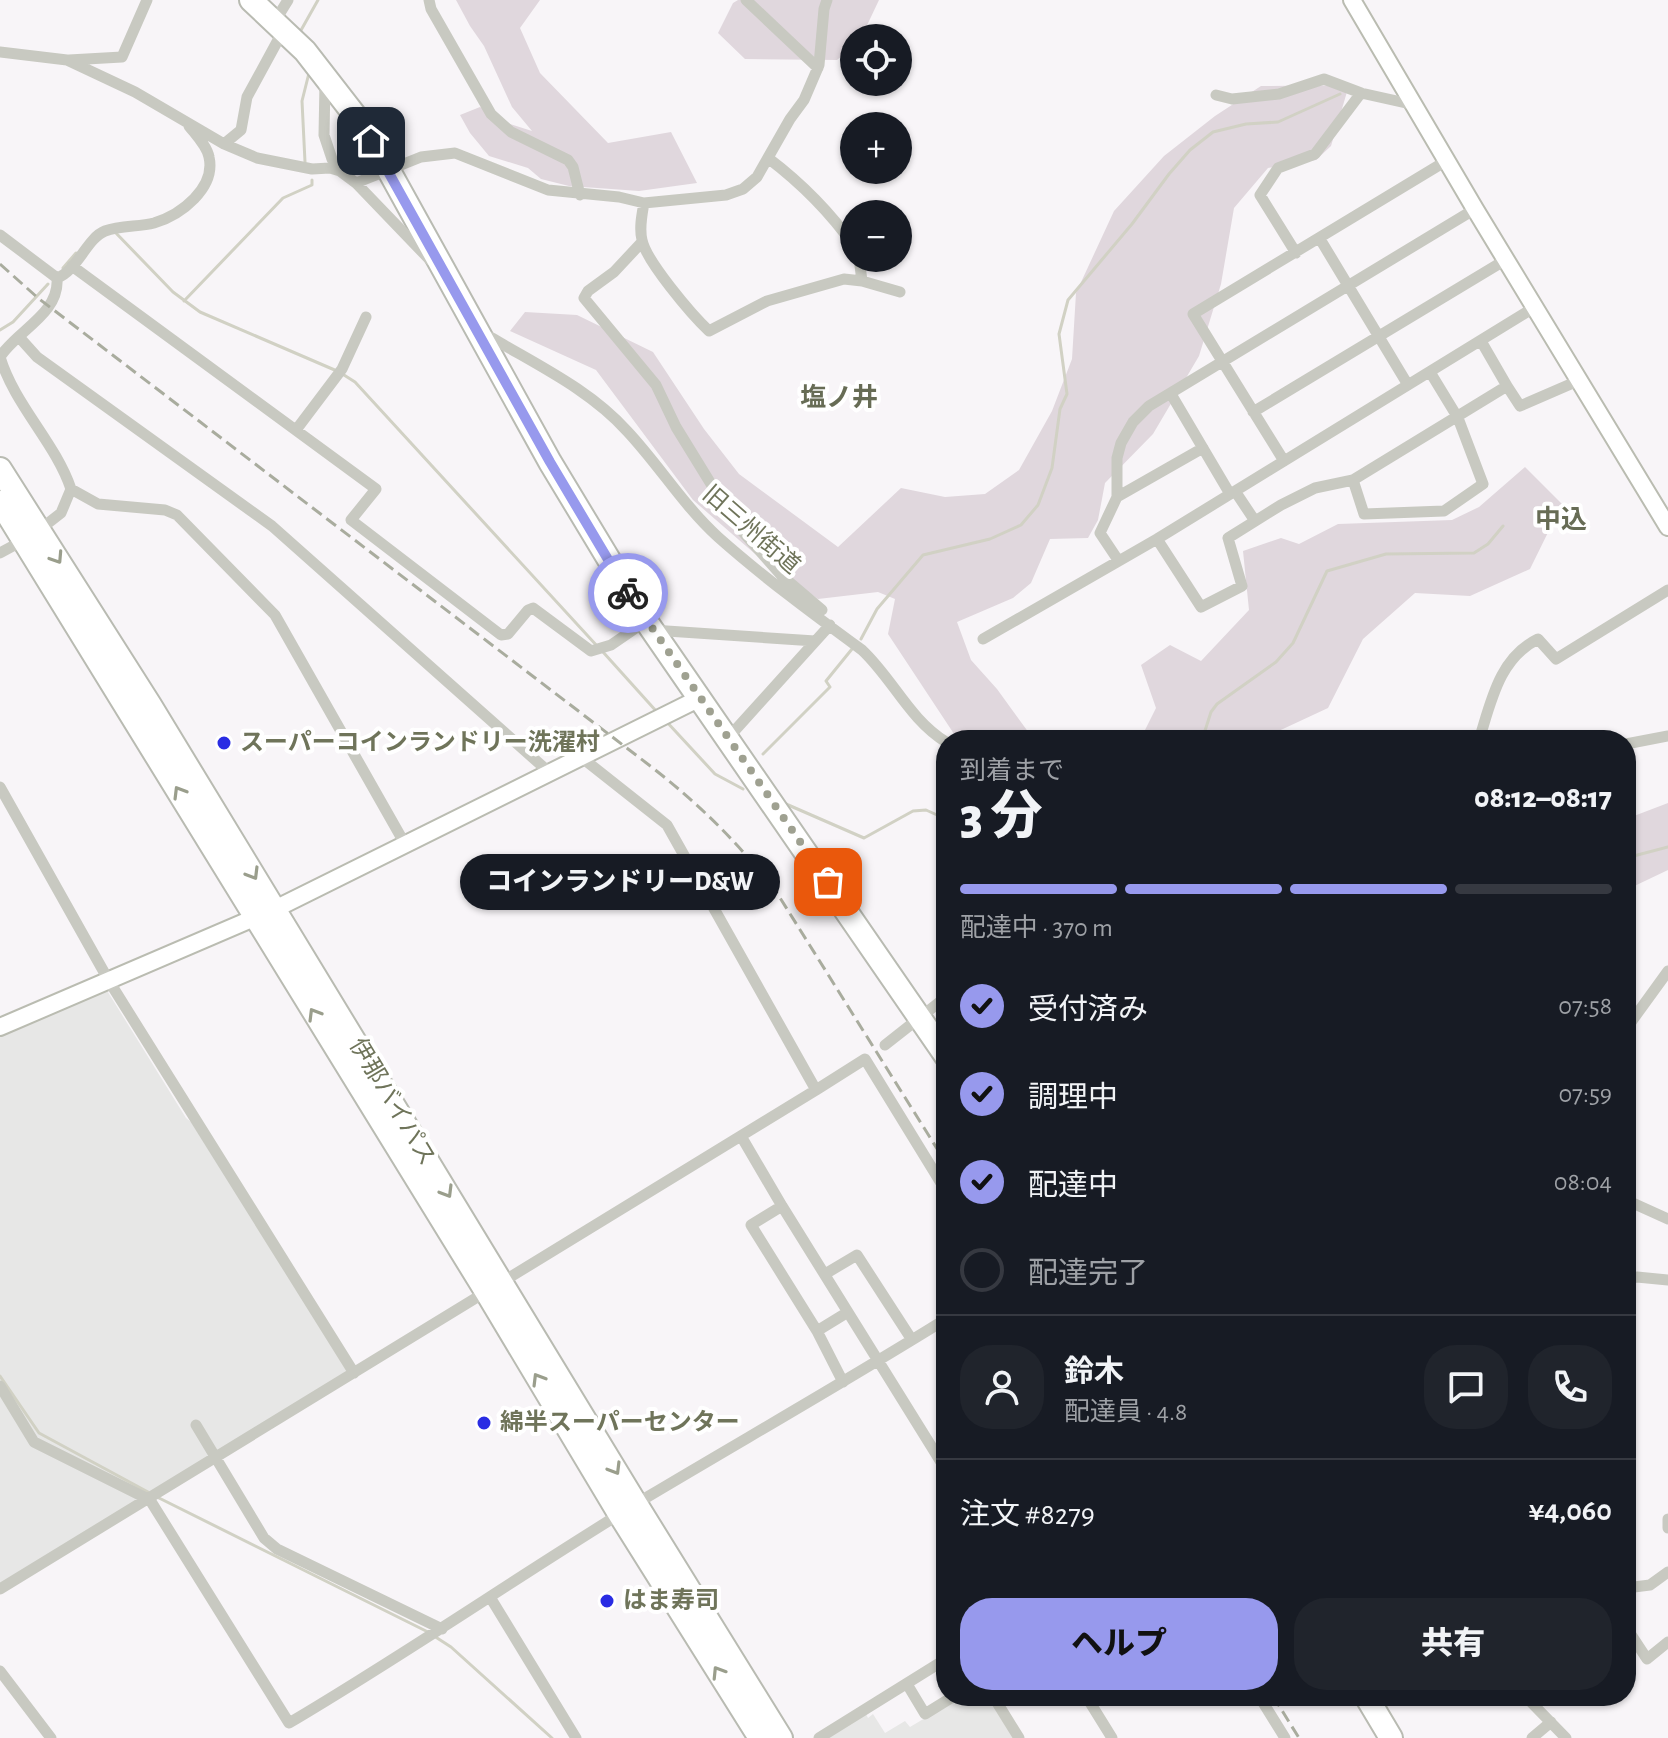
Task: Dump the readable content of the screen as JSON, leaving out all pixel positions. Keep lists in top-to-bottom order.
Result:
{
  "streets": {
    "highway": ["伊那バイパス"],
    "street": ["旧三州街道"]
  },
  "districts": ["塩ノ井", "中込"],
  "places": [
    "スーパーコインランドリー洗濯村",
    "コインランドリーD&W",
    "綿半スーパーセンター",
    "はま寿司"
  ],
  "page": {
    "map_buttons": ["+", "−"],
    "heading": ["3 分", "到着まで", "08:12–08:17"],
    "panel": [
      "鈴木",
      "配達員 · 4.8",
      "注文 #8279",
      "¥4,060"
    ],
    "bubble": "コインランドリーD&W",
    "bar": "配達中 · 370 m",
    "list": [
      ["受付済み", "07:58"],
      ["調理中", "07:59"],
      ["配達中", "08:04"],
      "配達完了"
    ],
    "buttons": ["ヘルプ", "共有"]
  }
}
